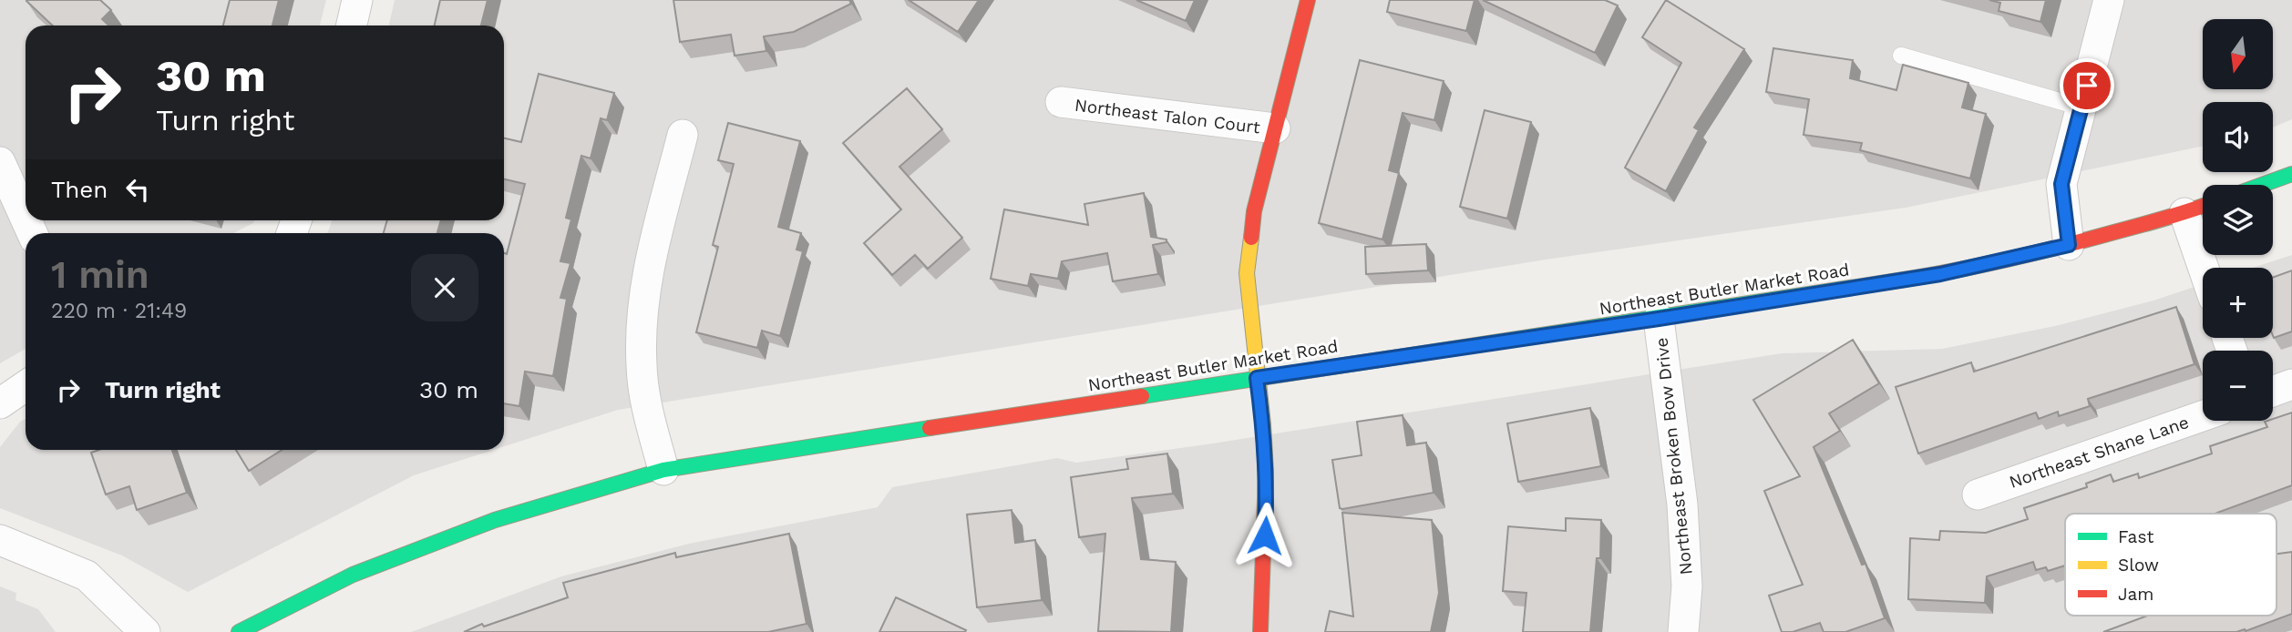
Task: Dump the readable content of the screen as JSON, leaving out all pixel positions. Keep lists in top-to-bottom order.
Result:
{
  "streets": {
    "main road": ["Northeast Butler Market Road"],
    "street": ["Northeast Talon Court", "Northeast Shane Lane", "Northeast Broken Bow Drive"]
  },
  "crossings": [
    ["Northeast Butler Market Road", "Northeast Broken Bow Drive"]
  ],
  "legend": ["Fast", "Slow", "Jam"],
  "north": "bottom",
  "page": {
    "map_buttons": ["+", "−"],
    "turn": ["30 m", "Turn right"],
    "then": "Then",
    "heading": ["1 min", "220 m · 21:49"],
    "list": [
      {
        "name": "Turn right",
        "value": "30 m"
      }
    ]
  }
}
